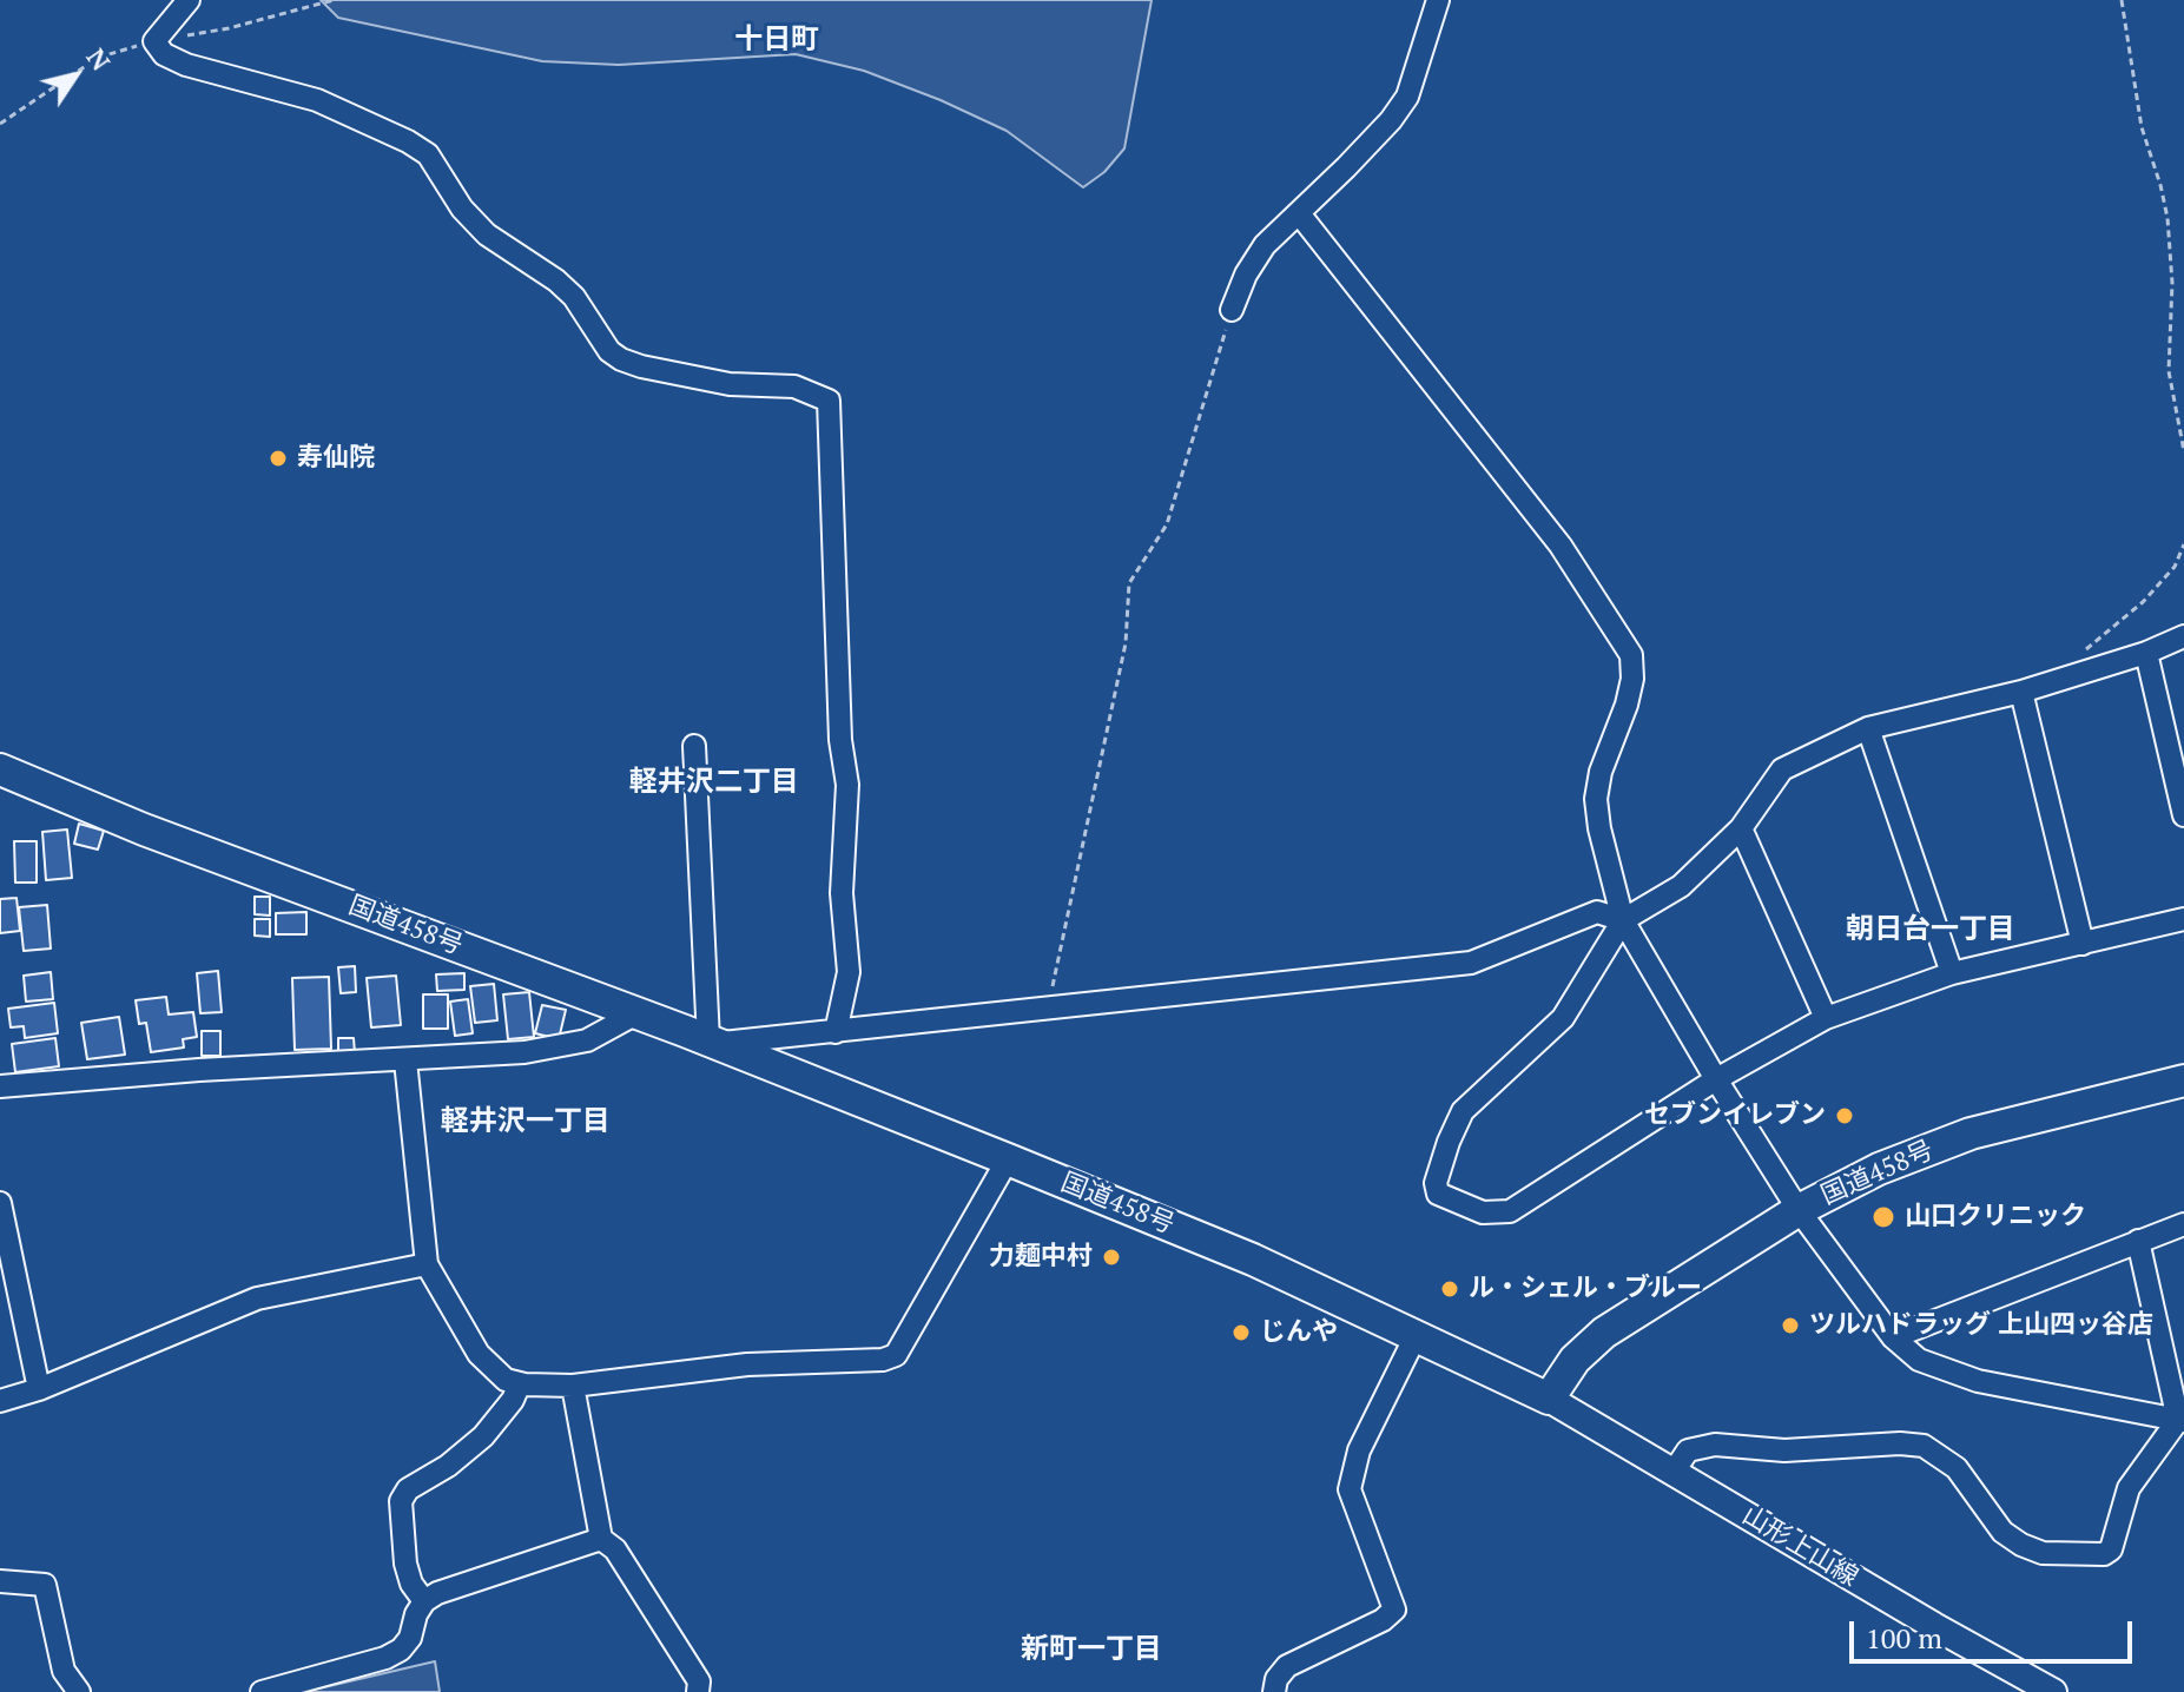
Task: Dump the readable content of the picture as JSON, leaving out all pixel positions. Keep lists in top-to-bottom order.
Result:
{
  "streets": {
    "highway": ["国道458号"],
    "main road": ["山形上山線"]
  },
  "crossings": [
    ["国道458号", "山形上山線"]
  ],
  "districts": [
    "十日町",
    "軽井沢二丁目",
    "朝日台一丁目",
    "軽井沢一丁目",
    "新町一丁目"
  ],
  "places": [
    "寿仙院",
    "セブンイレブン",
    "山口クリニック",
    "力麺中村",
    "ル・シェル・ブルー",
    "ツルハドラッグ 上山四ッ谷店",
    "じんや"
  ],
  "scale_bar": "100 m",
  "north": "top right"
}
